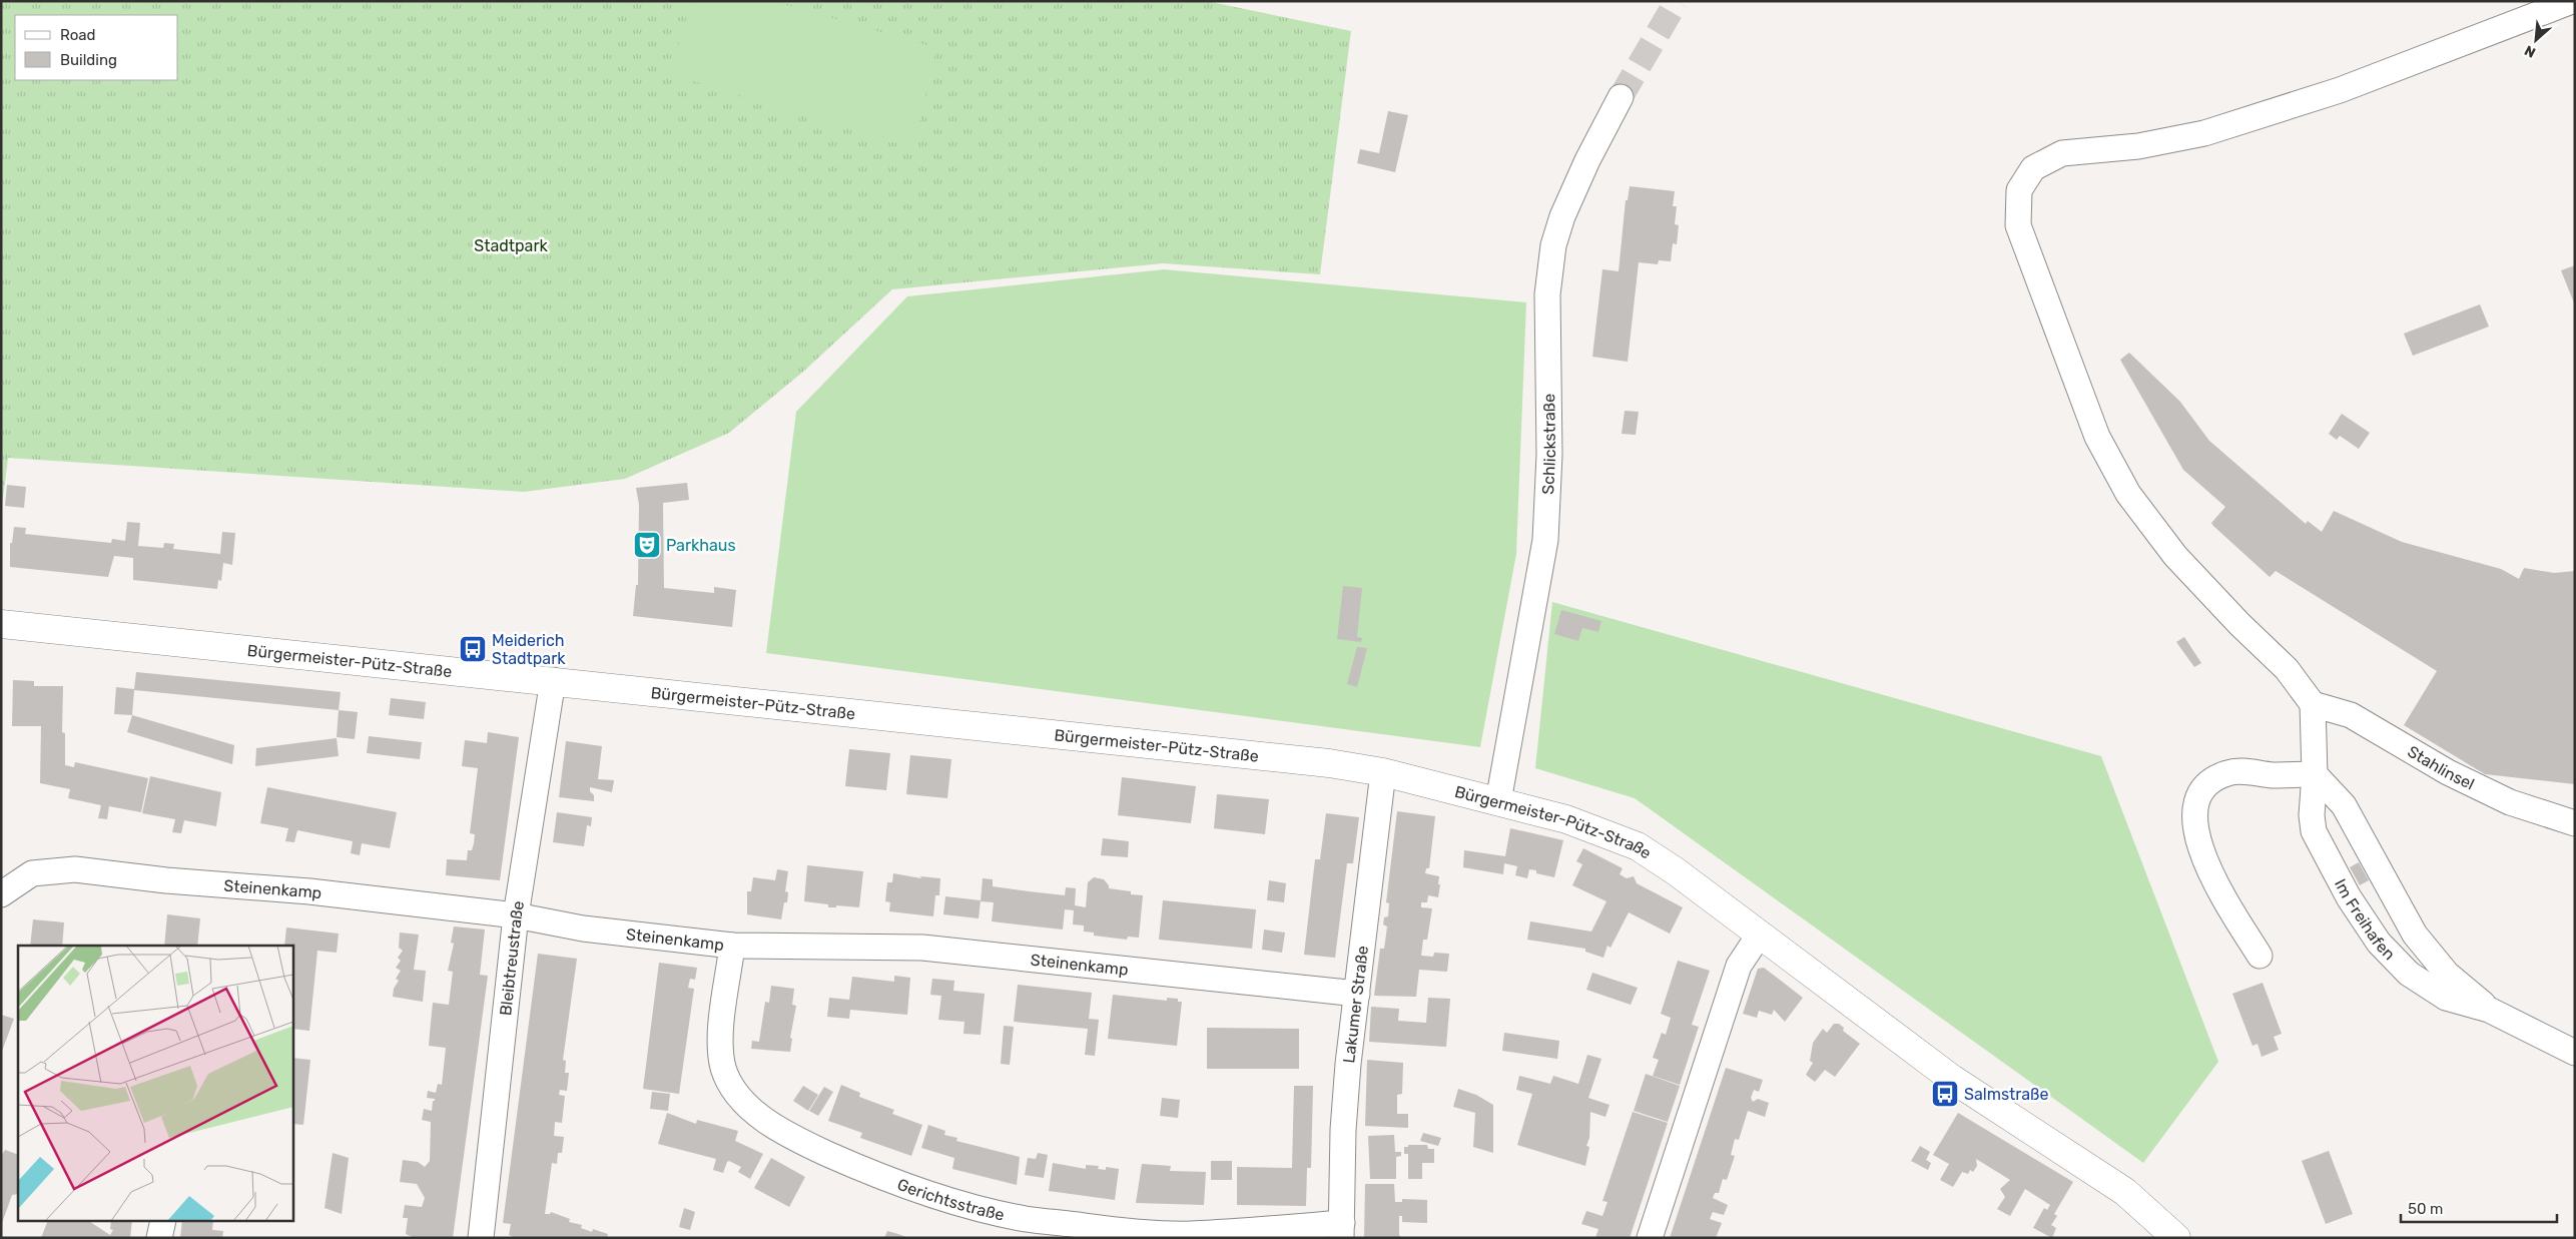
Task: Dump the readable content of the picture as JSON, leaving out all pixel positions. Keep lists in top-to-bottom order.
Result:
{
  "streets": {
    "main road": ["Bürgermeister-Pütz-Straße"],
    "street": [
      "Schlickstraße",
      "Stahlinsel",
      "Steinenkamp",
      "Im Freihafen",
      "Bleibtreustraße",
      "Lakumer Straße",
      "Gerichtsstraße"
    ]
  },
  "crossings": [
    ["Schlickstraße", "Bürgermeister-Pütz-Straße"],
    ["Bürgermeister-Pütz-Straße", "Bleibtreustraße"],
    ["Bürgermeister-Pütz-Straße", "Lakumer Straße"],
    ["Stahlinsel", "Im Freihafen"],
    ["Steinenkamp", "Bleibtreustraße"],
    ["Steinenkamp", "Lakumer Straße"],
    ["Steinenkamp", "Gerichtsstraße"],
    ["Lakumer Straße", "Gerichtsstraße"]
  ],
  "parks": ["Stadtpark"],
  "places": {
    "theatre": ["Parkhaus"],
    "bus stop": ["Meiderich Stadtpark", "Salmstraße"]
  },
  "legend": ["Road", "Building"],
  "scale_bar": "50 m",
  "north": "bottom left"
}
